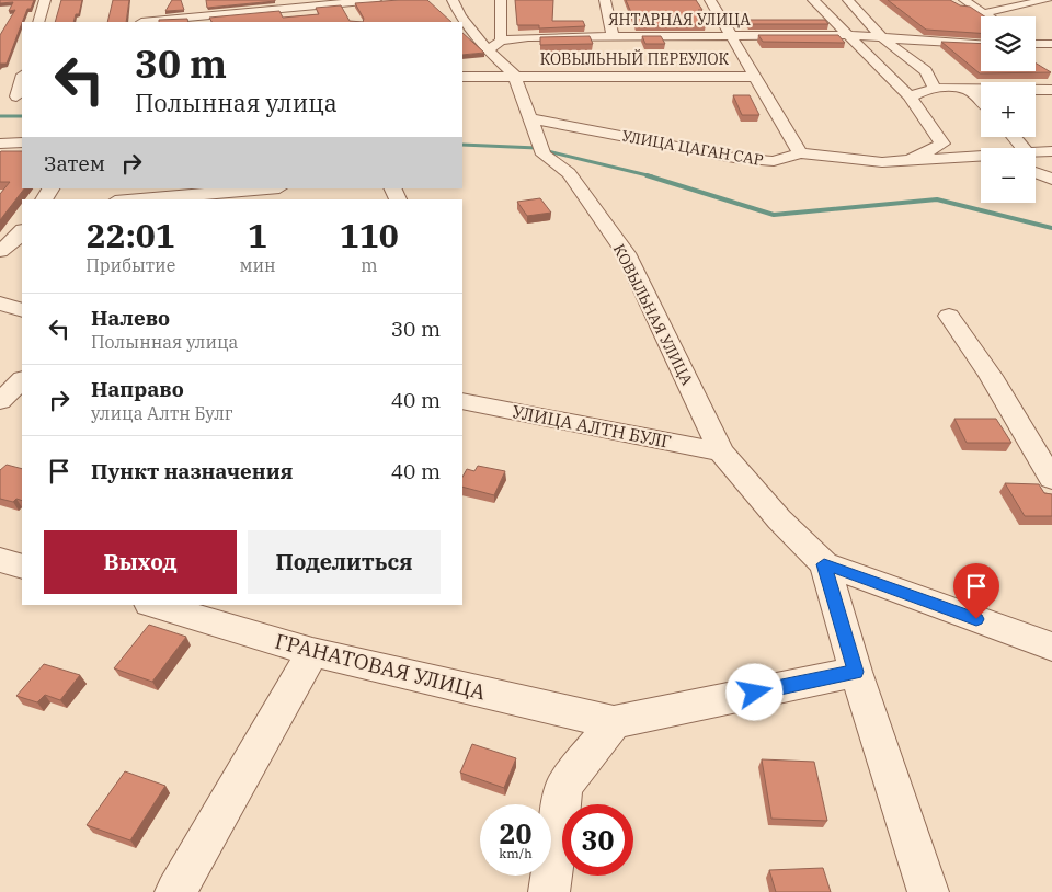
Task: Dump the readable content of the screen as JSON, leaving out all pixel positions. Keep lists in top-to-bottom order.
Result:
{
  "streets": {
    "street": [
      "ЯНТАРНАЯ УЛИЦА",
      "КОВЫЛЬНЫЙ ПЕРЕУЛОК",
      "УЛИЦА ЦАГАН САР",
      "КОВЫЛЬНАЯ УЛИЦА",
      "УЛИЦА АЛТН БУЛГ",
      "ГРАНАТОВАЯ УЛИЦА"
    ]
  },
  "crossings": [
    ["КОВЫЛЬНЫЙ ПЕРЕУЛОК", "КОВЫЛЬНАЯ УЛИЦА"],
    ["УЛИЦА ЦАГАН САР", "КОВЫЛЬНАЯ УЛИЦА"],
    ["КОВЫЛЬНАЯ УЛИЦА", "УЛИЦА АЛТН БУЛГ"]
  ],
  "page": {
    "map_buttons": ["+", "−"],
    "turn": ["30 m", "Полынная улица"],
    "then": "Затем",
    "eta": [
      "22:01",
      "Прибытие",
      "1",
      "мин",
      "110",
      "m"
    ],
    "list": [
      {
        "name": "Налево",
        "note": "Полынная улица",
        "value": "30 m"
      },
      {
        "name": "Направо",
        "note": "улица Алтн Булг",
        "value": "40 m"
      },
      {
        "name": "Пункт назначения",
        "value": "40 m"
      }
    ],
    "buttons": ["Выход", "Поделиться"],
    "speed": "20 km/h",
    "limit": "30"
  }
}
